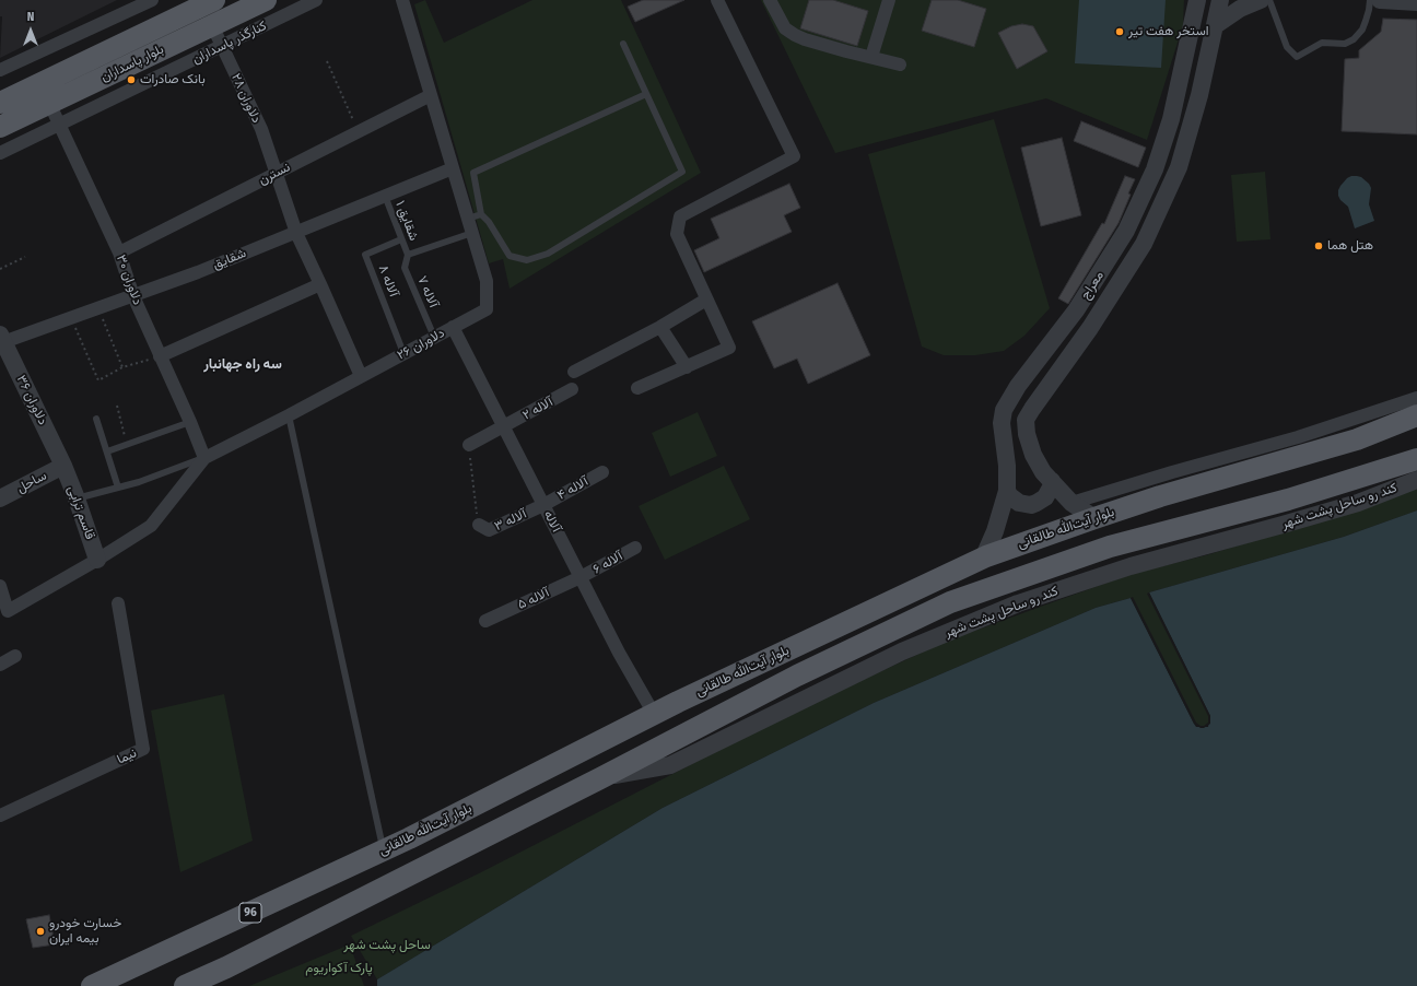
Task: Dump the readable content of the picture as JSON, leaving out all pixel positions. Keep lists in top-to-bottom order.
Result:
{
  "streets": {
    "main road": ["بلوار پاسداران", "بلوار آیت‌الله طالقانی", "96"],
    "street": [
      "کنارگذر پاسداران",
      "دلاوران ۲۸",
      "نسترن",
      "شقایق",
      "دلاوران ۳۰",
      "معراج",
      "دلاوران ۲۶",
      "دلاوران ۳۶",
      "آلاله ۲",
      "ساحل",
      "آلاله ۴",
      "کند رو ساحل پشت شهر",
      "قاسم ترابی",
      "آلاله ۳",
      "آلاله",
      "آلاله ۶",
      "آلاله ۵",
      "نیما"
    ],
    "lane": ["شقایق ۱", "آلاله ۸", "آلاله ۷"]
  },
  "crossings": [
    ["کنارگذر پاسداران", "دلاوران ۲۸"],
    ["کنارگذر پاسداران", "دلاوران ۳۰"],
    ["بلوار پاسداران", "دلاوران ۲۸"],
    ["بلوار پاسداران", "دلاوران ۳۰"],
    ["دلاوران ۲۸", "نسترن"],
    ["دلاوران ۲۸", "شقایق"],
    ["دلاوران ۲۸", "دلاوران ۲۶"],
    ["نسترن", "دلاوران ۳۰"],
    ["نسترن", "دلاوران ۲۶"],
    ["شقایق ۱", "شقایق"],
    ["شقایق ۱", "آلاله ۸"],
    ["شقایق ۱", "آلاله ۷"],
    ["شقایق", "دلاوران ۳۰"],
    ["شقایق", "دلاوران ۲۶"],
    ["شقایق", "دلاوران ۳۶"],
    ["دلاوران ۳۰", "دلاوران ۲۶"],
    ["آلاله ۸", "دلاوران ۲۶"],
    ["معراج", "بلوار آیت‌الله طالقانی"],
    ["آلاله ۷", "دلاوران ۲۶"],
    ["دلاوران ۲۶", "قاسم ترابی"],
    ["دلاوران ۲۶", "آلاله"],
    ["دلاوران ۳۶", "ساحل"],
    ["دلاوران ۳۶", "قاسم ترابی"],
    ["آلاله ۲", "آلاله"],
    ["ساحل", "قاسم ترابی"],
    ["آلاله ۴", "آلاله ۳"],
    ["آلاله ۴", "آلاله"],
    ["آلاله ۳", "آلاله"],
    ["آلاله", "بلوار آیت‌الله طالقانی"],
    ["آلاله", "آلاله ۶"],
    ["آلاله", "آلاله ۵"],
    ["آلاله ۶", "آلاله ۵"]
  ],
  "districts": ["سه راه جهانبار"],
  "parks": ["ساحل پشت شهر", "پارک آکواریوم"],
  "places": [
    "استخر هفت تیر",
    "بانک صادرات",
    "هتل هما",
    "خسارت خودرو بیمه ایران"
  ],
  "north": "top"
}
